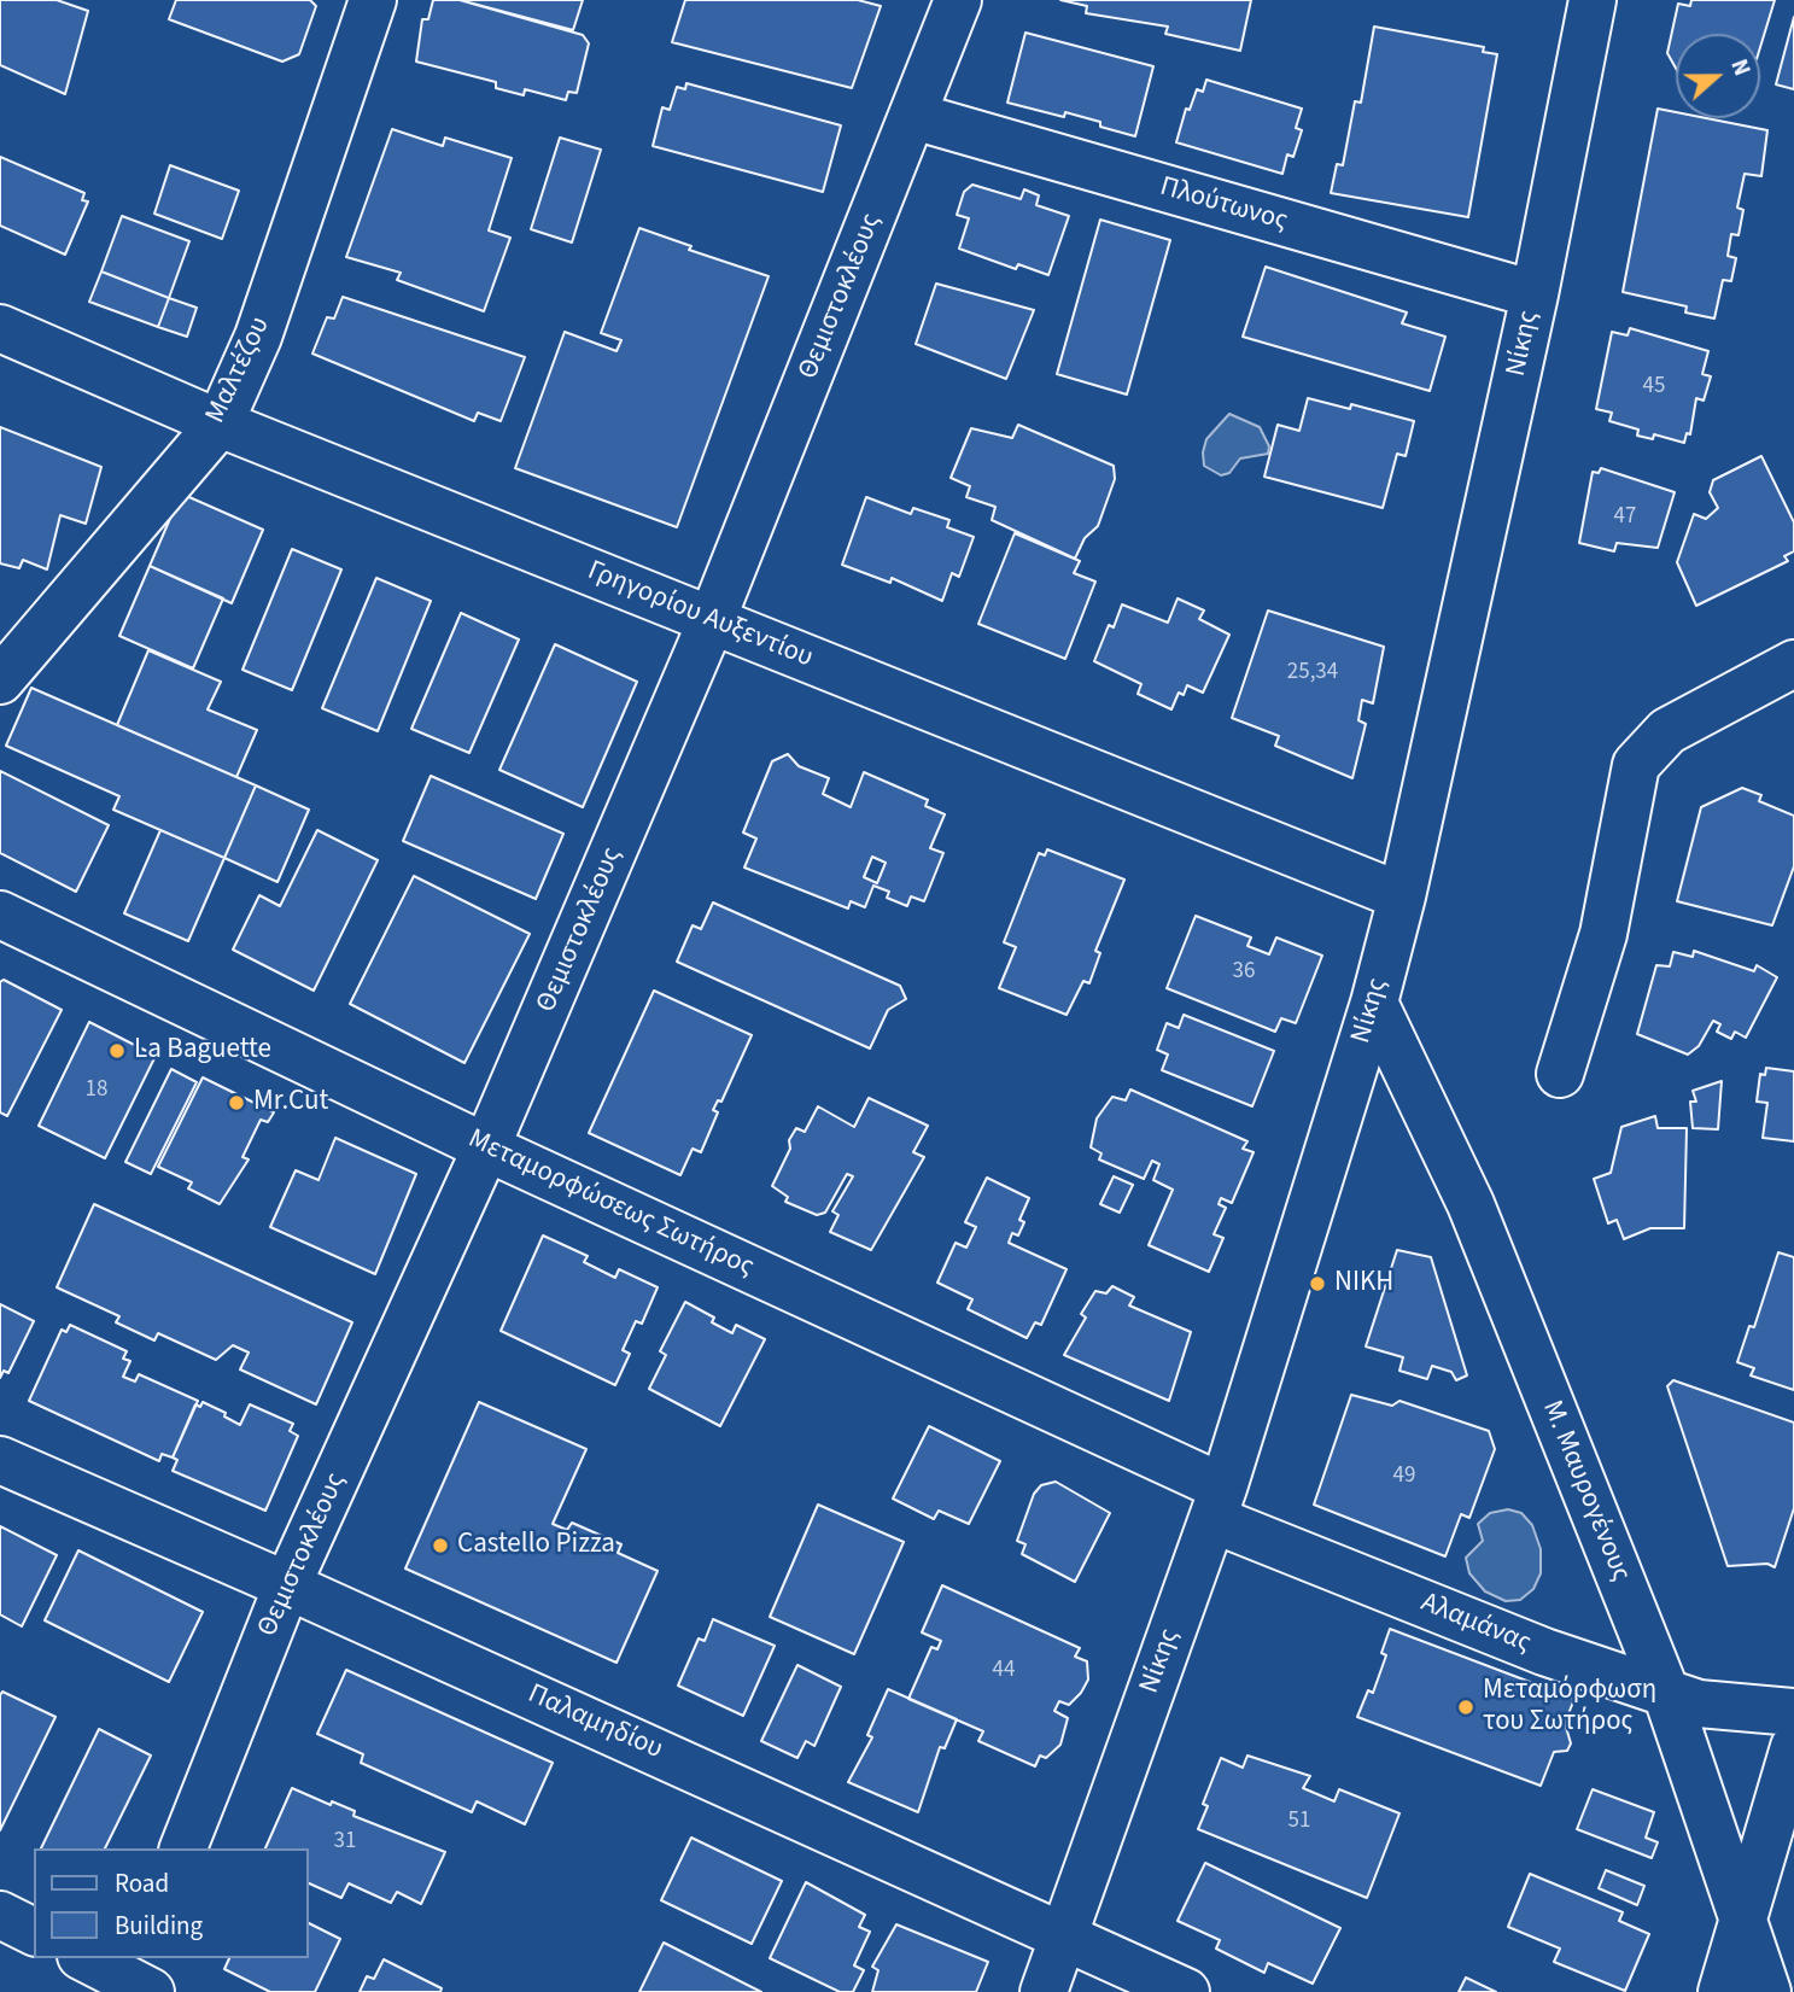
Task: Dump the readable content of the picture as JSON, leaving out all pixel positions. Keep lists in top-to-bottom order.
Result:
{
  "streets": {
    "street": [
      "Πλούτωνος",
      "Θεμιστοκλέους",
      "Νίκης",
      "Μαλτέζου",
      "Γρηγορίου Αυξεντίου",
      "Μεταμορφώσεως Σωτήρος",
      "Μ. Μαυρογένους",
      "Αλαμάνας",
      "Παλαμηδίου"
    ]
  },
  "crossings": [
    ["Πλούτωνος", "Θεμιστοκλέους"],
    ["Πλούτωνος", "Νίκης"],
    ["Θεμιστοκλέους", "Γρηγορίου Αυξεντίου"],
    ["Θεμιστοκλέους", "Μεταμορφώσεως Σωτήρος"],
    ["Θεμιστοκλέους", "Παλαμηδίου"],
    ["Νίκης", "Γρηγορίου Αυξεντίου"],
    ["Νίκης", "Μεταμορφώσεως Σωτήρος"],
    ["Νίκης", "Μ. Μαυρογένους"],
    ["Νίκης", "Αλαμάνας"],
    ["Νίκης", "Παλαμηδίου"],
    ["Μαλτέζου", "Γρηγορίου Αυξεντίου"],
    ["Μεταμορφώσεως Σωτήρος", "Αλαμάνας"],
    ["Μ. Μαυρογένους", "Αλαμάνας"]
  ],
  "places": [
    "La Baguette",
    "Mr.Cut",
    "ΝΙΚΗ",
    "Castello Pizza",
    "Μεταμόρφωση του Σωτήρος"
  ],
  "house_numbers": [
    "45",
    "47",
    "25,34",
    "36",
    "18",
    "49",
    "44",
    "51",
    "31"
  ],
  "legend": ["Road", "Building"],
  "north": "right"
}
